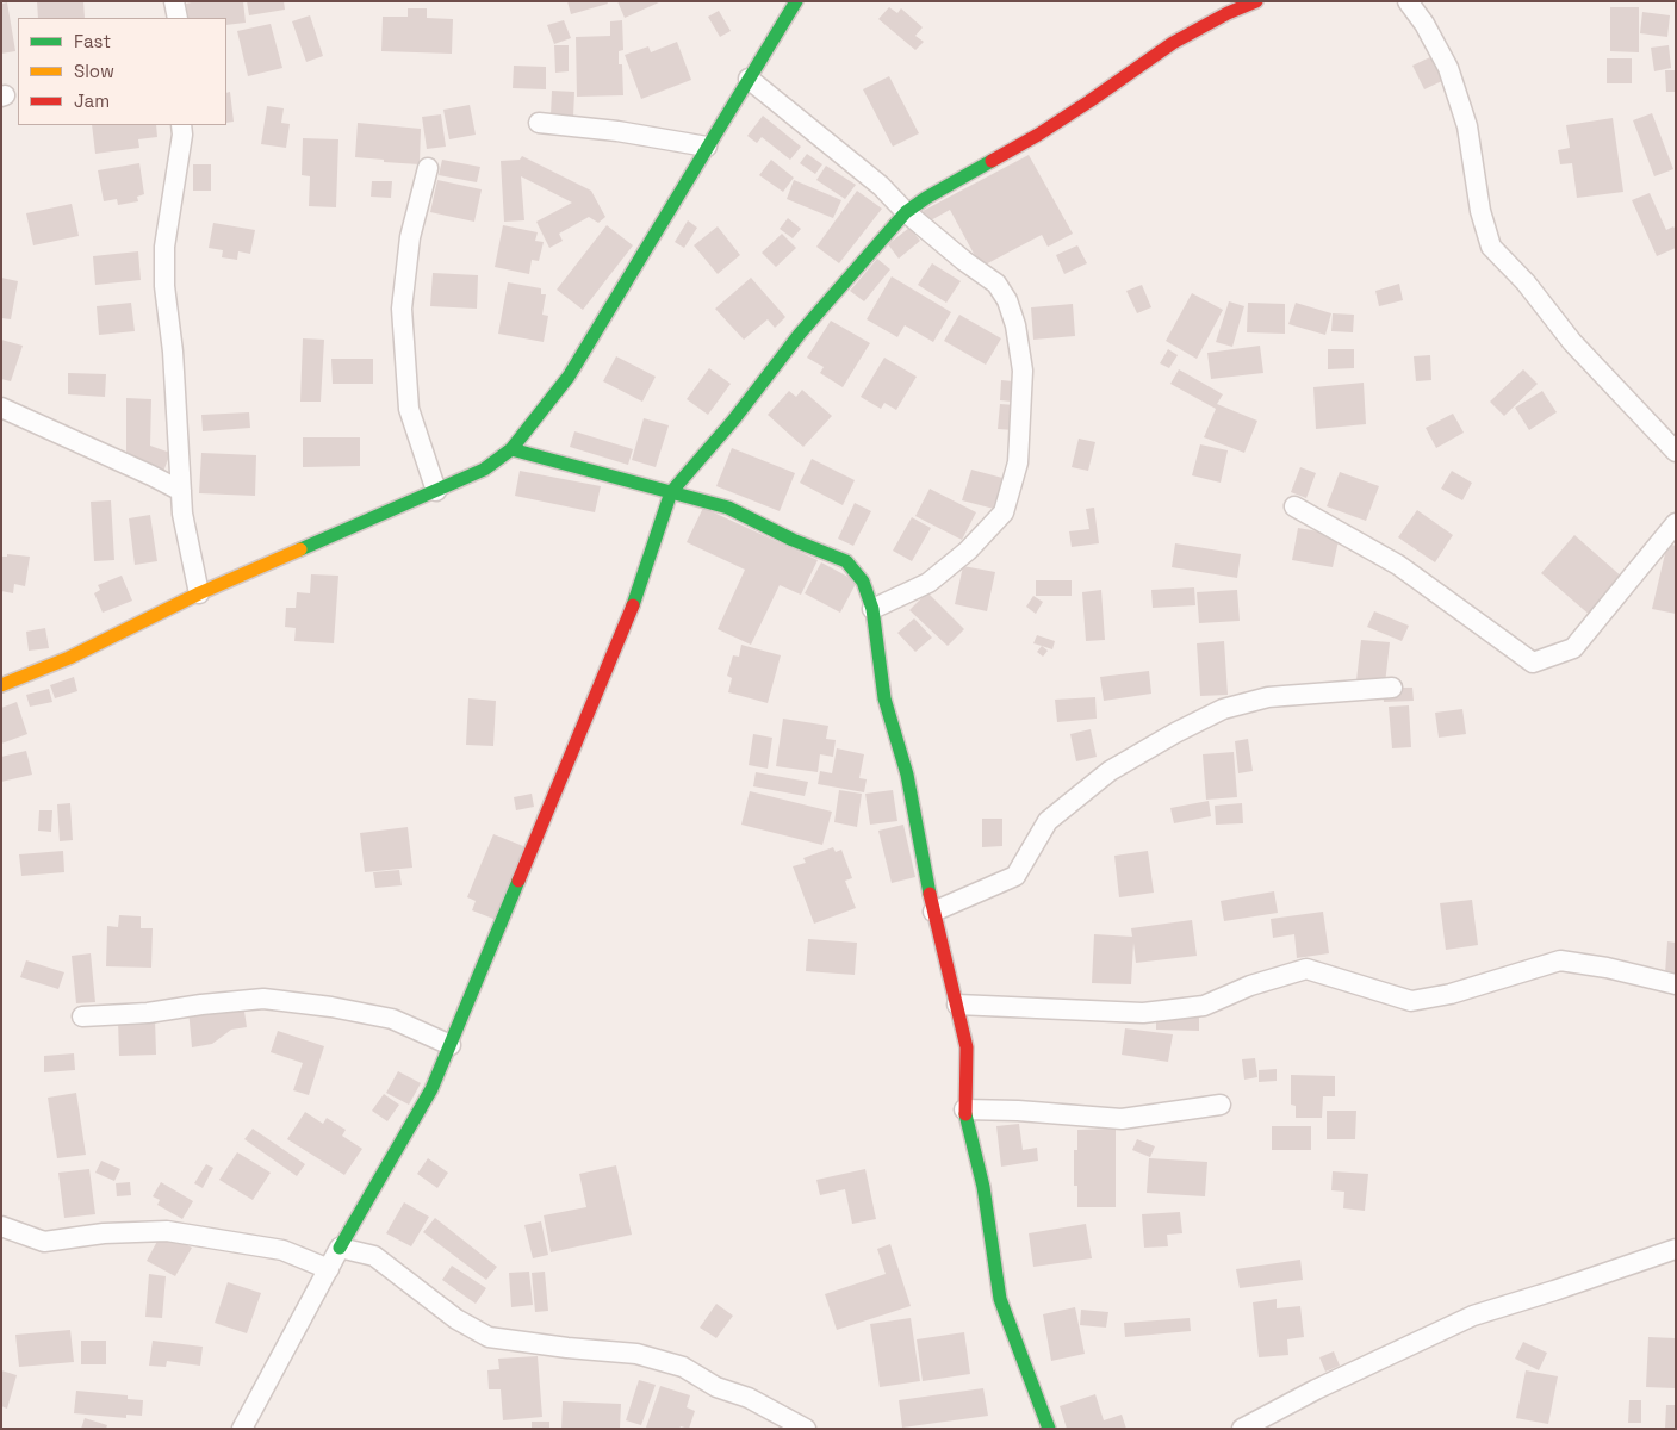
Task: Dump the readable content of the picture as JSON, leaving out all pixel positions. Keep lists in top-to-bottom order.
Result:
{
  "legend": ["Fast", "Slow", "Jam"]
}
